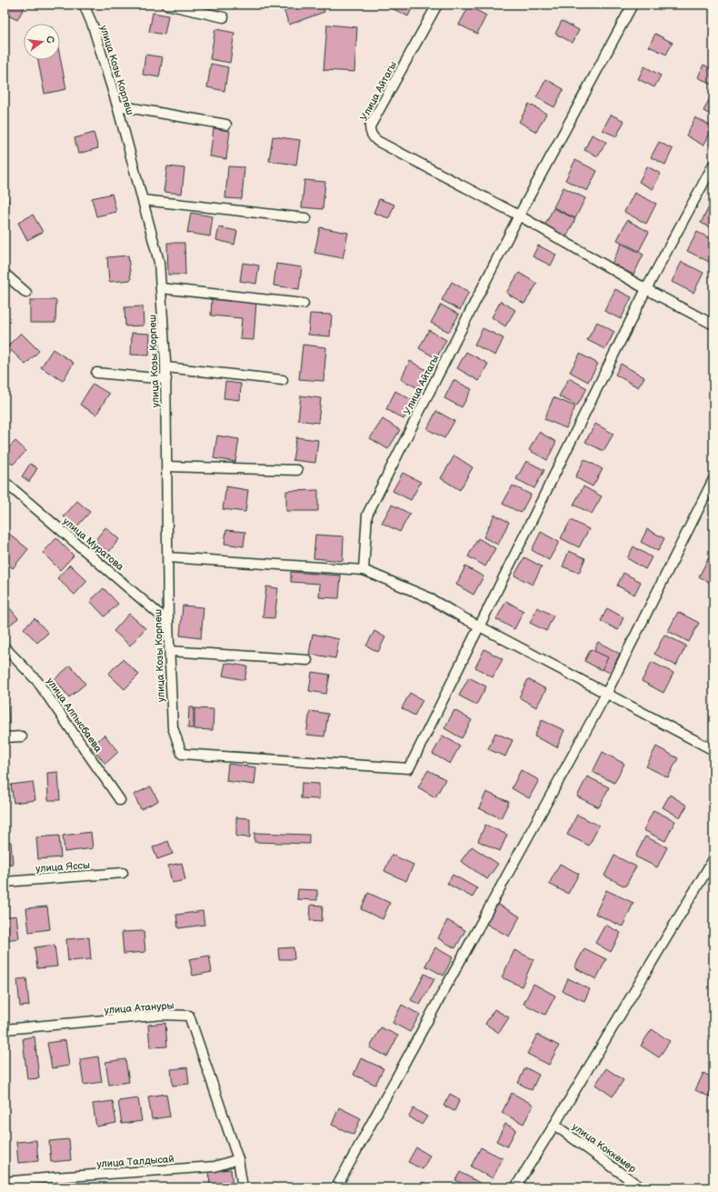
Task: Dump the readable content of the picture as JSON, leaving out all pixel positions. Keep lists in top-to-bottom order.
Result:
{
  "streets": {
    "street": [
      "улица Козы Корпеш",
      "Улица Айтагы",
      "улица Муратова",
      "улица Алпысбаева",
      "улица Яссы",
      "улица Атануры",
      "улица Коккемер",
      "улица Талдысай"
    ]
  },
  "crossings": [
    ["улица Козы Корпеш", "улица Муратова"],
    ["улица Атануры", "улица Талдысай"]
  ],
  "north": "right"
}
